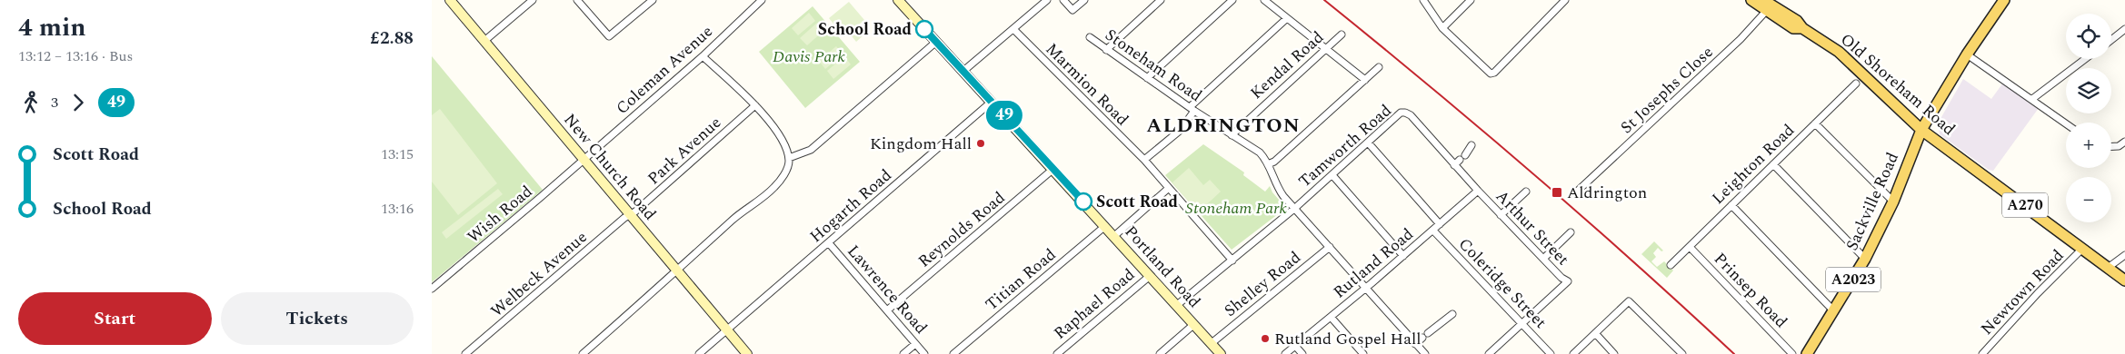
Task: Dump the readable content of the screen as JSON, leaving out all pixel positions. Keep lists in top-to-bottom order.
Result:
{
  "streets": {
    "main road": [
      "Old Shoreham Road",
      "Sackville Road",
      "A270",
      "A2023"
    ],
    "street": [
      "Stoneham Road",
      "Kendal Road",
      "Coleman Avenue",
      "Marmion Road",
      "St Josephs Close",
      "Tamworth Road",
      "Park Avenue",
      "Leighton Road",
      "New Church Road",
      "Hogarth Road",
      "Wish Road",
      "Arthur Street",
      "Reynolds Road",
      "Rutland Road",
      "Portland Road",
      "Welbeck Avenue",
      "Titian Road",
      "Coleridge Street",
      "Shelley Road",
      "Lawrence Road",
      "Prinsep Road",
      "Newtown Road",
      "Raphael Road"
    ]
  },
  "crossings": [
    ["Stoneham Road", "Kendal Road"],
    ["Stoneham Road", "Tamworth Road"],
    ["Stoneham Road", "Rutland Road"],
    ["Stoneham Road", "Shelley Road"],
    ["Coleman Avenue", "New Church Road"],
    ["Coleman Avenue", "Wish Road"],
    ["Marmion Road", "Tamworth Road"],
    ["Old Shoreham Road", "St Josephs Close"],
    ["Old Shoreham Road", "Sackville Road"],
    ["Old Shoreham Road", "A2023"],
    ["Old Shoreham Road", "Newtown Road"],
    ["Tamworth Road", "Arthur Street"],
    ["Tamworth Road", "Portland Road"],
    ["Park Avenue", "New Church Road"],
    ["Park Avenue", "Welbeck Avenue"],
    ["Leighton Road", "Prinsep Road"],
    ["New Church Road", "Hogarth Road"],
    ["New Church Road", "Wish Road"],
    ["New Church Road", "Welbeck Avenue"],
    ["Sackville Road", "A2023"],
    ["Hogarth Road", "Portland Road"],
    ["Hogarth Road", "Lawrence Road"],
    ["Arthur Street", "Rutland Road"],
    ["Arthur Street", "Coleridge Street"],
    ["Reynolds Road", "Portland Road"],
    ["Reynolds Road", "Lawrence Road"],
    ["Rutland Road", "Coleridge Street"],
    ["Portland Road", "Titian Road"],
    ["Portland Road", "Shelley Road"],
    ["Portland Road", "Raphael Road"]
  ],
  "districts": ["ALDRINGTON"],
  "parks": ["Davis Park", "Stoneham Park"],
  "places": {
    "other": [
      "School Road",
      "Kingdom Hall",
      "Scott Road",
      "Rutland Gospel Hall"
    ],
    "transit": ["Aldrington"]
  },
  "lines": ["bus line 49"],
  "page": {
    "heading": ["4 min", "13:12 – 13:16 · Bus", "£2.88"],
    "on_map": "49",
    "map_buttons": ["+", "−"],
    "legs": ["3", "49"],
    "list": [
      {
        "name": "Scott Road",
        "value": "13:15"
      },
      {
        "name": "School Road",
        "value": "13:16"
      }
    ],
    "buttons": ["Start", "Tickets"]
  }
}
